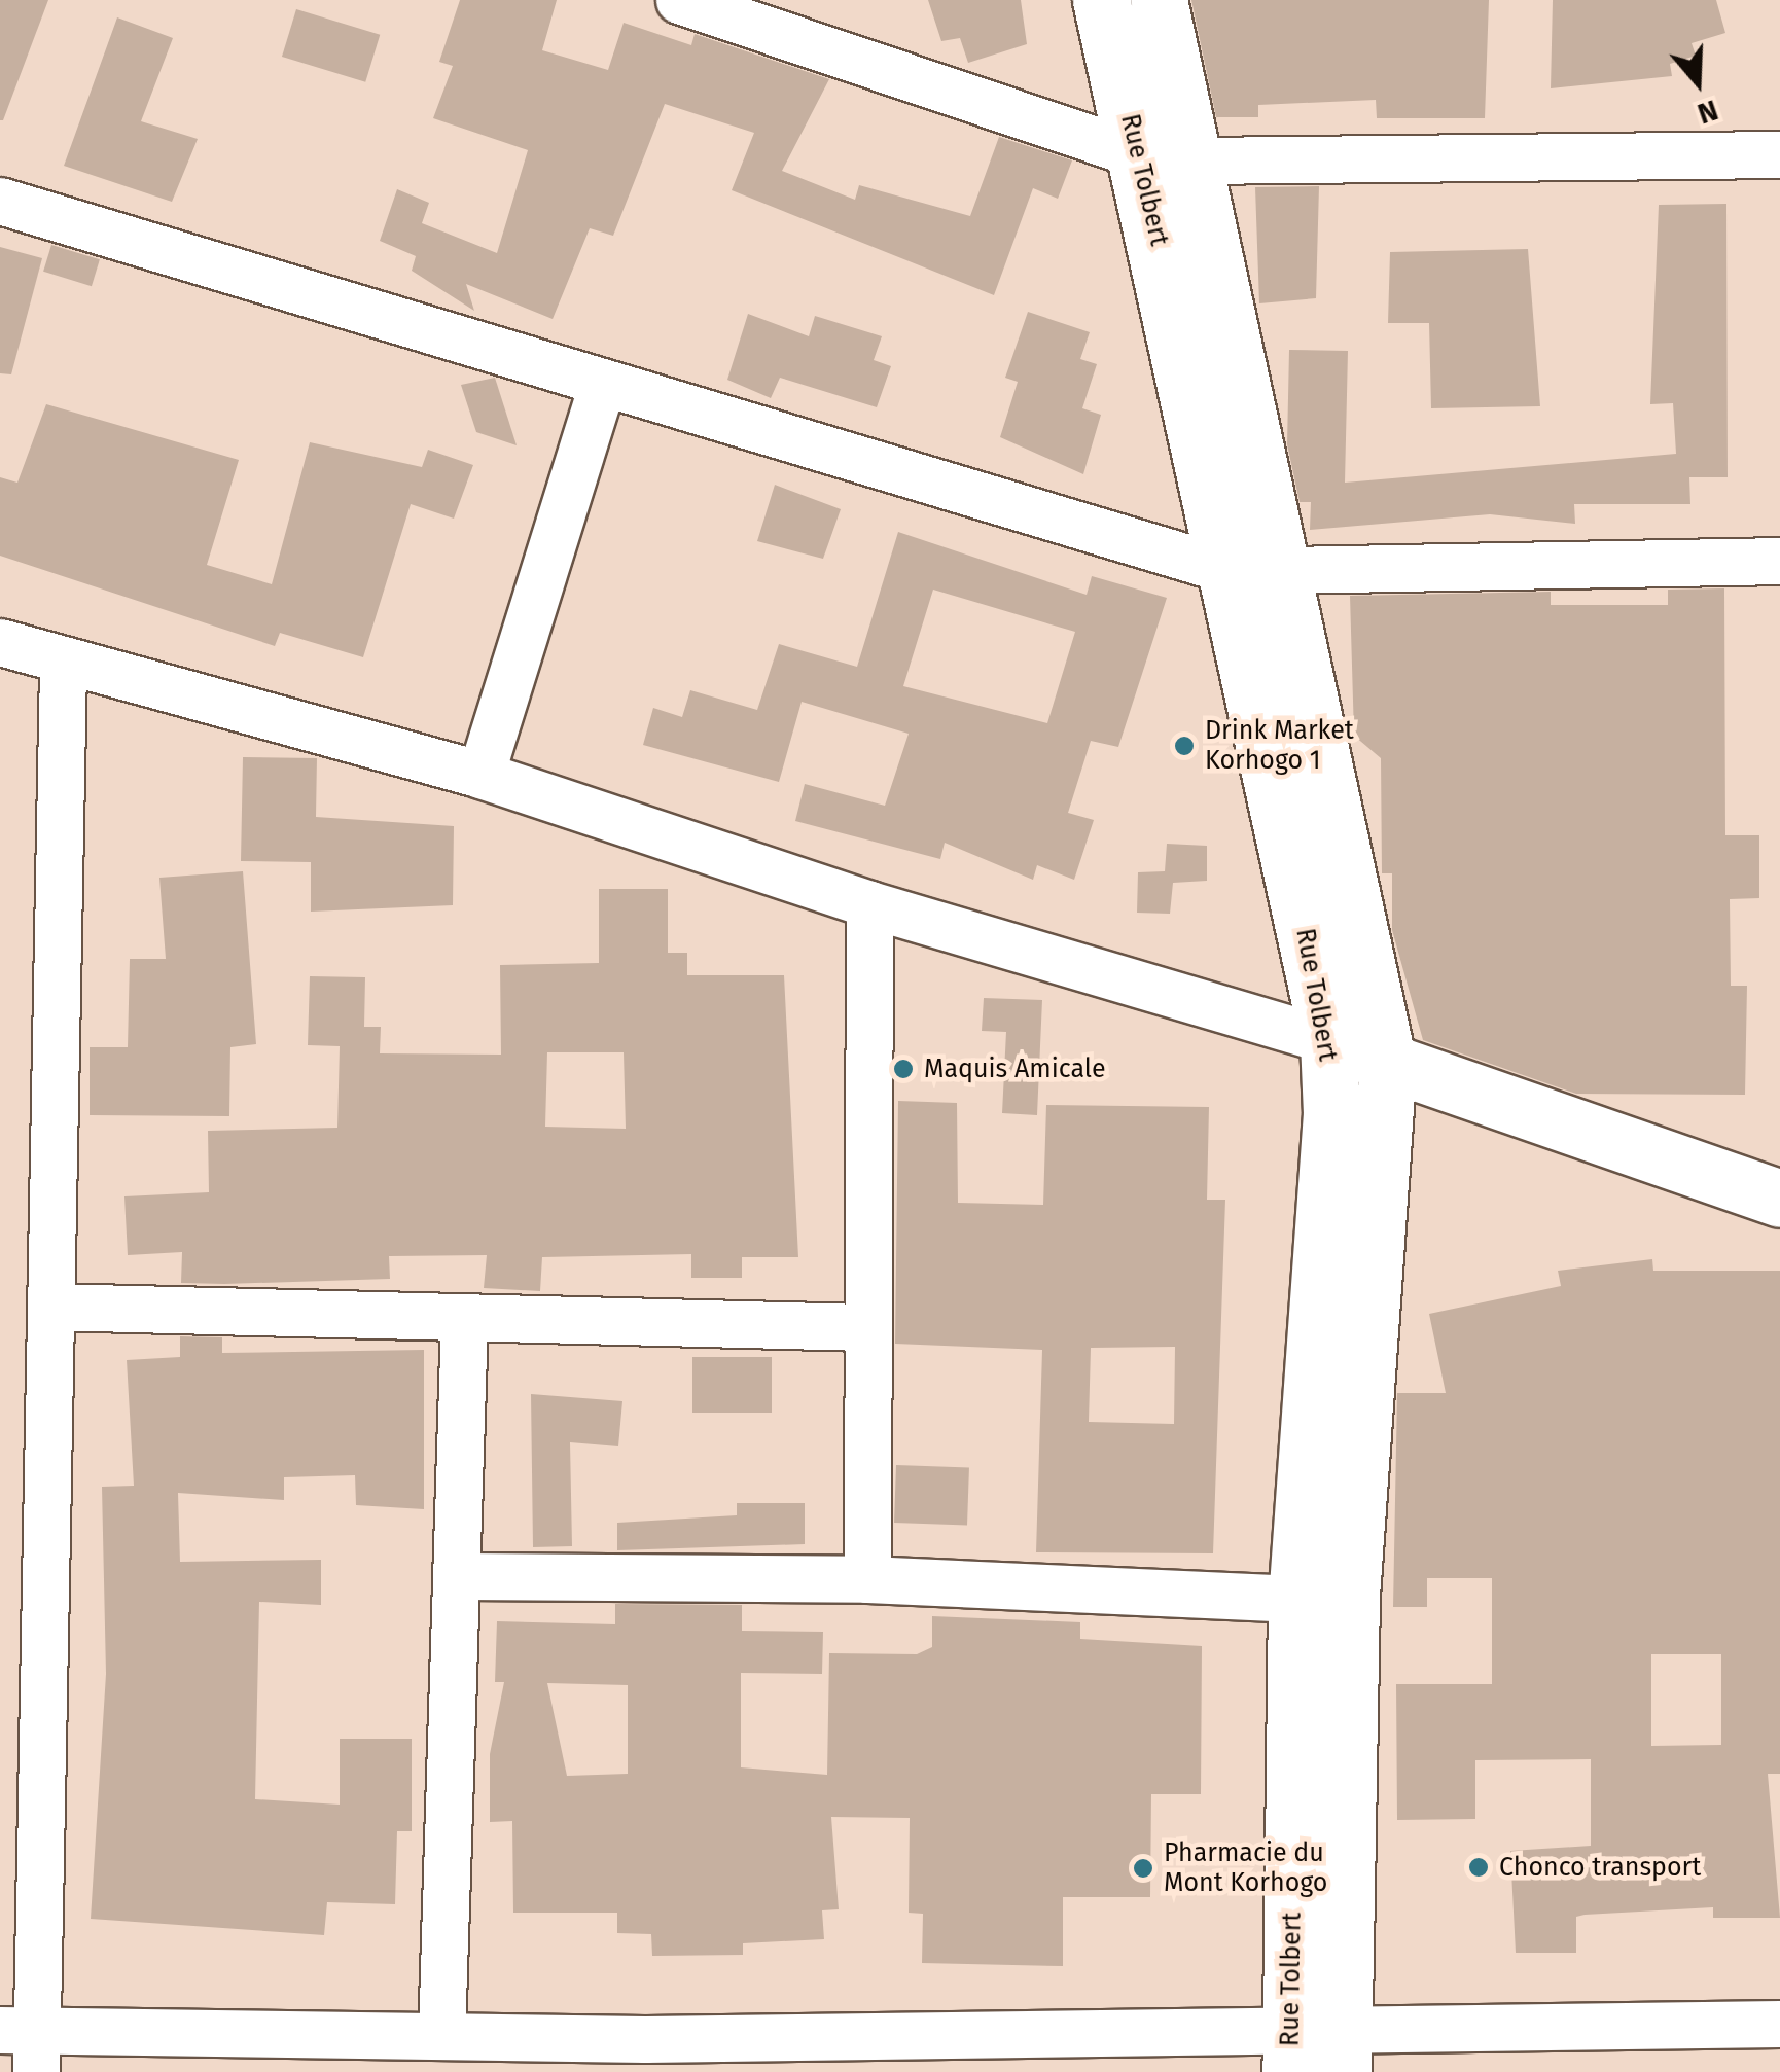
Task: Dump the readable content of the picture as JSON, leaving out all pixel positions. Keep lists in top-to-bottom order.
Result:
{
  "streets": {
    "street": ["Rue Tolbert"]
  },
  "places": [
    "Drink Market Korhogo 1",
    "Maquis Amicale",
    "Chonco transport",
    "Pharmacie du Mont Korhogo"
  ],
  "north": "bottom"
}
